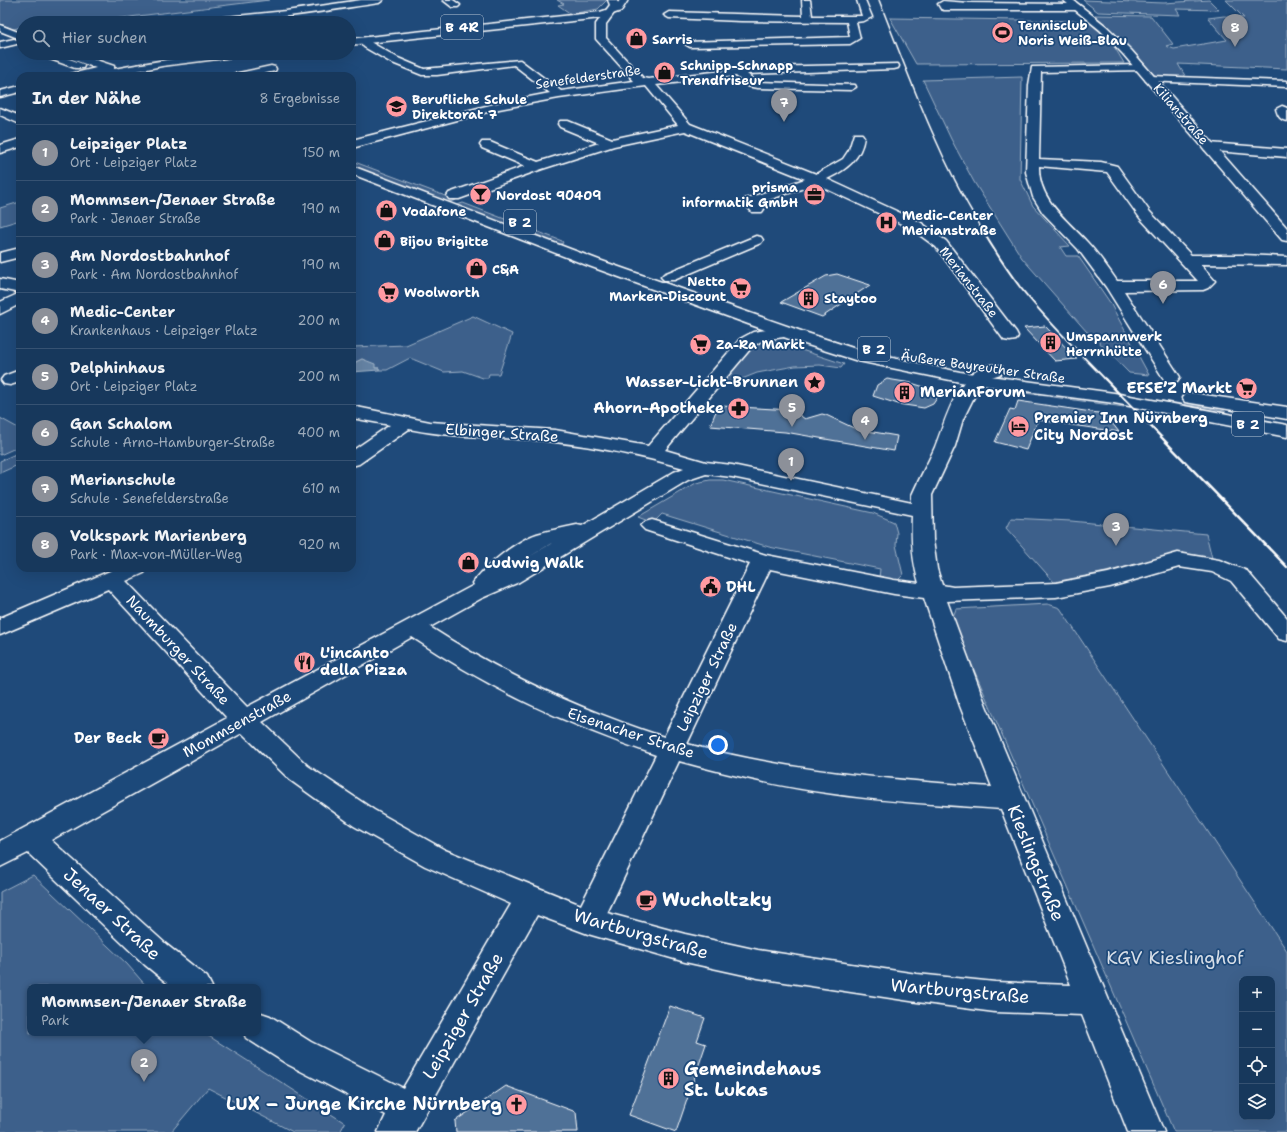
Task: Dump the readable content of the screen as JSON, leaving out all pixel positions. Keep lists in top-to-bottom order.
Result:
{
  "streets": {
    "street": [
      "B 4R",
      "Senefelderstraße",
      "Kilianstraße",
      "B 2",
      "Merianstraße",
      "Äußere Bayreuther Straße",
      "Elbinger Straße",
      "Naumburger Straße",
      "Leipziger Straße",
      "Mommsenstraße",
      "Eisenacher Straße",
      "Kieslingstraße",
      "Jenaer Straße",
      "Wartburgstraße"
    ]
  },
  "crossings": [
    ["Elbinger Straße", "Mommsenstraße"],
    ["Elbinger Straße", "Kieslingstraße"],
    ["Naumburger Straße", "Mommsenstraße"],
    ["Naumburger Straße", "Wartburgstraße"],
    ["Leipziger Straße", "Eisenacher Straße"],
    ["Leipziger Straße", "Wartburgstraße"],
    ["Mommsenstraße", "Eisenacher Straße"],
    ["Mommsenstraße", "Jenaer Straße"],
    ["Mommsenstraße", "Wartburgstraße"],
    ["Eisenacher Straße", "Kieslingstraße"],
    ["Kieslingstraße", "Wartburgstraße"]
  ],
  "parks": ["KGV Kieslinghof"],
  "places": {
    "sports": ["Tennisclub Noris Weiß-Blau"],
    "shop": [
      "Sarris",
      "Schnipp-Schnapp Trendfriseur",
      "Vodafone",
      "Bijou Brigitte",
      "C&A",
      "Ludwig Walk"
    ],
    "school or university": ["Berufliche Schule Direktorat 7"],
    "office": ["prisma informatik GmbH"],
    "bar": ["Nordost 90409"],
    "hospital": ["Medic-Center Merianstraße"],
    "supermarket": [
      "Netto Marken-Discount",
      "Woolworth",
      "Za-Ra Markt",
      "EFSE’Z Markt"
    ],
    "building": [
      "Staytoo",
      "Umspannwerk Herrnhütte",
      "MerianForum",
      "Gemeindehaus St. Lukas"
    ],
    "place": ["Wasser-Licht-Brunnen"],
    "pharmacy": ["Ahorn-Apotheke"],
    "hotel": ["Premier Inn Nürnberg City Nordost"],
    "public building": ["DHL"],
    "restaurant": ["L'incanto della Pizza"],
    "cafe": ["Der Beck", "Wucholtzky"],
    "church": ["LUX – Junge Kirche Nürnberg"]
  },
  "page": {
    "pins": [
      "8",
      "7",
      "6",
      "5",
      "4",
      "1",
      "3",
      "2"
    ],
    "search": "Hier suchen",
    "heading": ["In der Nähe", "8 Ergebnisse"],
    "list": [
      {
        "mark": "1",
        "name": "Leipziger Platz",
        "note": "Ort · Leipziger Platz",
        "value": "150 m"
      },
      {
        "mark": "2",
        "name": "Mommsen-/Jenaer Straße",
        "note": "Park · Jenaer Straße",
        "value": "190 m"
      },
      {
        "mark": "3",
        "name": "Am Nordostbahnhof",
        "note": "Park · Am Nordostbahnhof",
        "value": "190 m"
      },
      {
        "mark": "4",
        "name": "Medic-Center",
        "note": "Krankenhaus · Leipziger Platz",
        "value": "200 m"
      },
      {
        "mark": "5",
        "name": "Delphinhaus",
        "note": "Ort · Leipziger Platz",
        "value": "200 m"
      },
      {
        "mark": "6",
        "name": "Gan Schalom",
        "note": "Schule · Arno-Hamburger-Straße",
        "value": "400 m"
      },
      {
        "mark": "7",
        "name": "Merianschule",
        "note": "Schule · Senefelderstraße",
        "value": "610 m"
      },
      {
        "mark": "8",
        "name": "Volkspark Marienberg",
        "note": "Park · Max-von-Müller-Weg",
        "value": "920 m"
      }
    ],
    "map_buttons": ["+", "−"],
    "popup": ["Mommsen-/Jenaer Straße", "Park"]
  }
}
